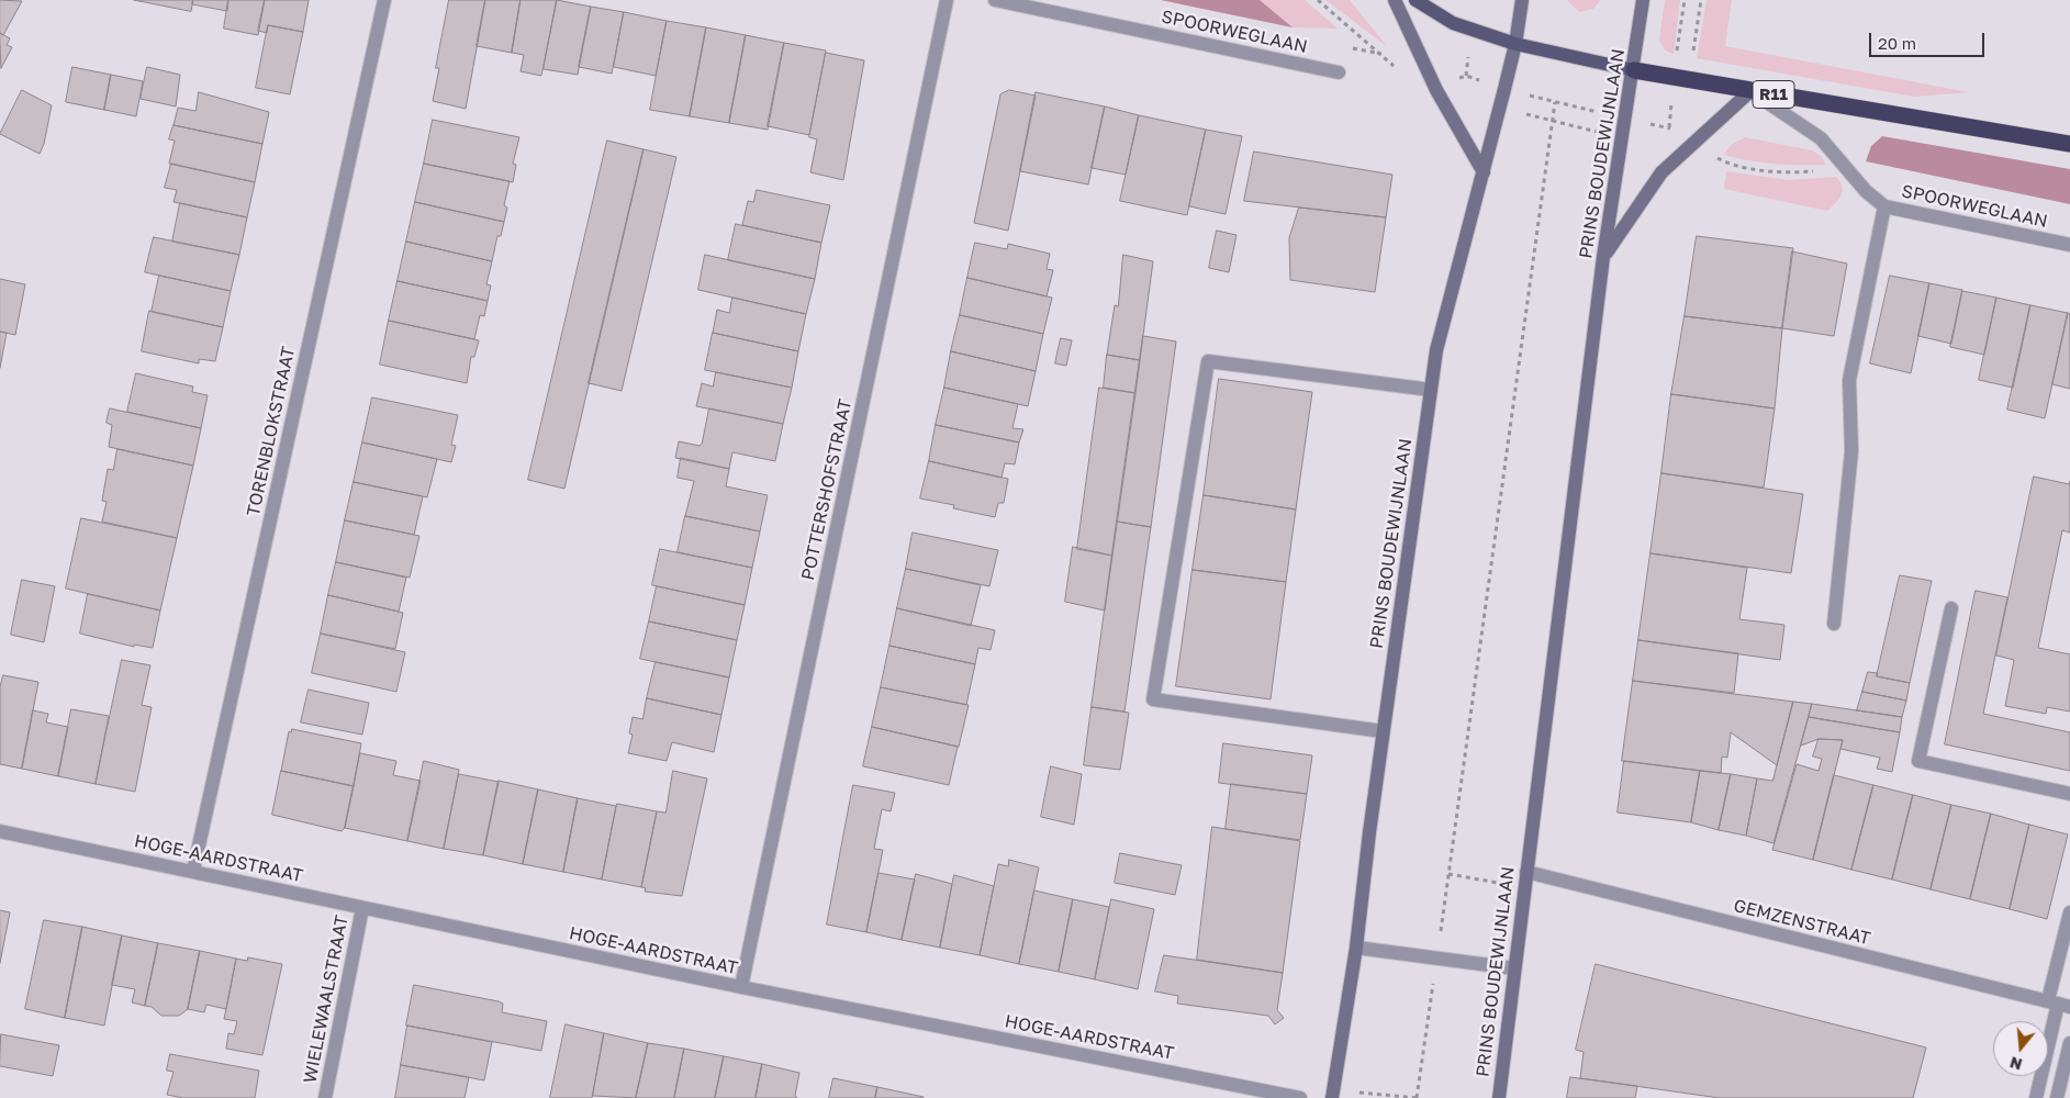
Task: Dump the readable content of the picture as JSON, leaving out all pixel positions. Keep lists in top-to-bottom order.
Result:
{
  "streets": {
    "highway": ["R11"],
    "main road": ["PRINS BOUDEWIJNLAAN"],
    "street": [
      "SPOORWEGLAAN",
      "TORENBLOKSTRAAT",
      "POTTERSHOFSTRAAT",
      "HOGE-AARDSTRAAT",
      "GEMZENSTRAAT",
      "WIELEWAALSTRAAT"
    ]
  },
  "crossings": [
    ["SPOORWEGLAAN", "R11"],
    ["R11", "PRINS BOUDEWIJNLAAN"],
    ["PRINS BOUDEWIJNLAAN", "GEMZENSTRAAT"],
    ["TORENBLOKSTRAAT", "HOGE-AARDSTRAAT"],
    ["POTTERSHOFSTRAAT", "HOGE-AARDSTRAAT"],
    ["HOGE-AARDSTRAAT", "WIELEWAALSTRAAT"]
  ],
  "scale_bar": "20 m",
  "north": "bottom"
}
